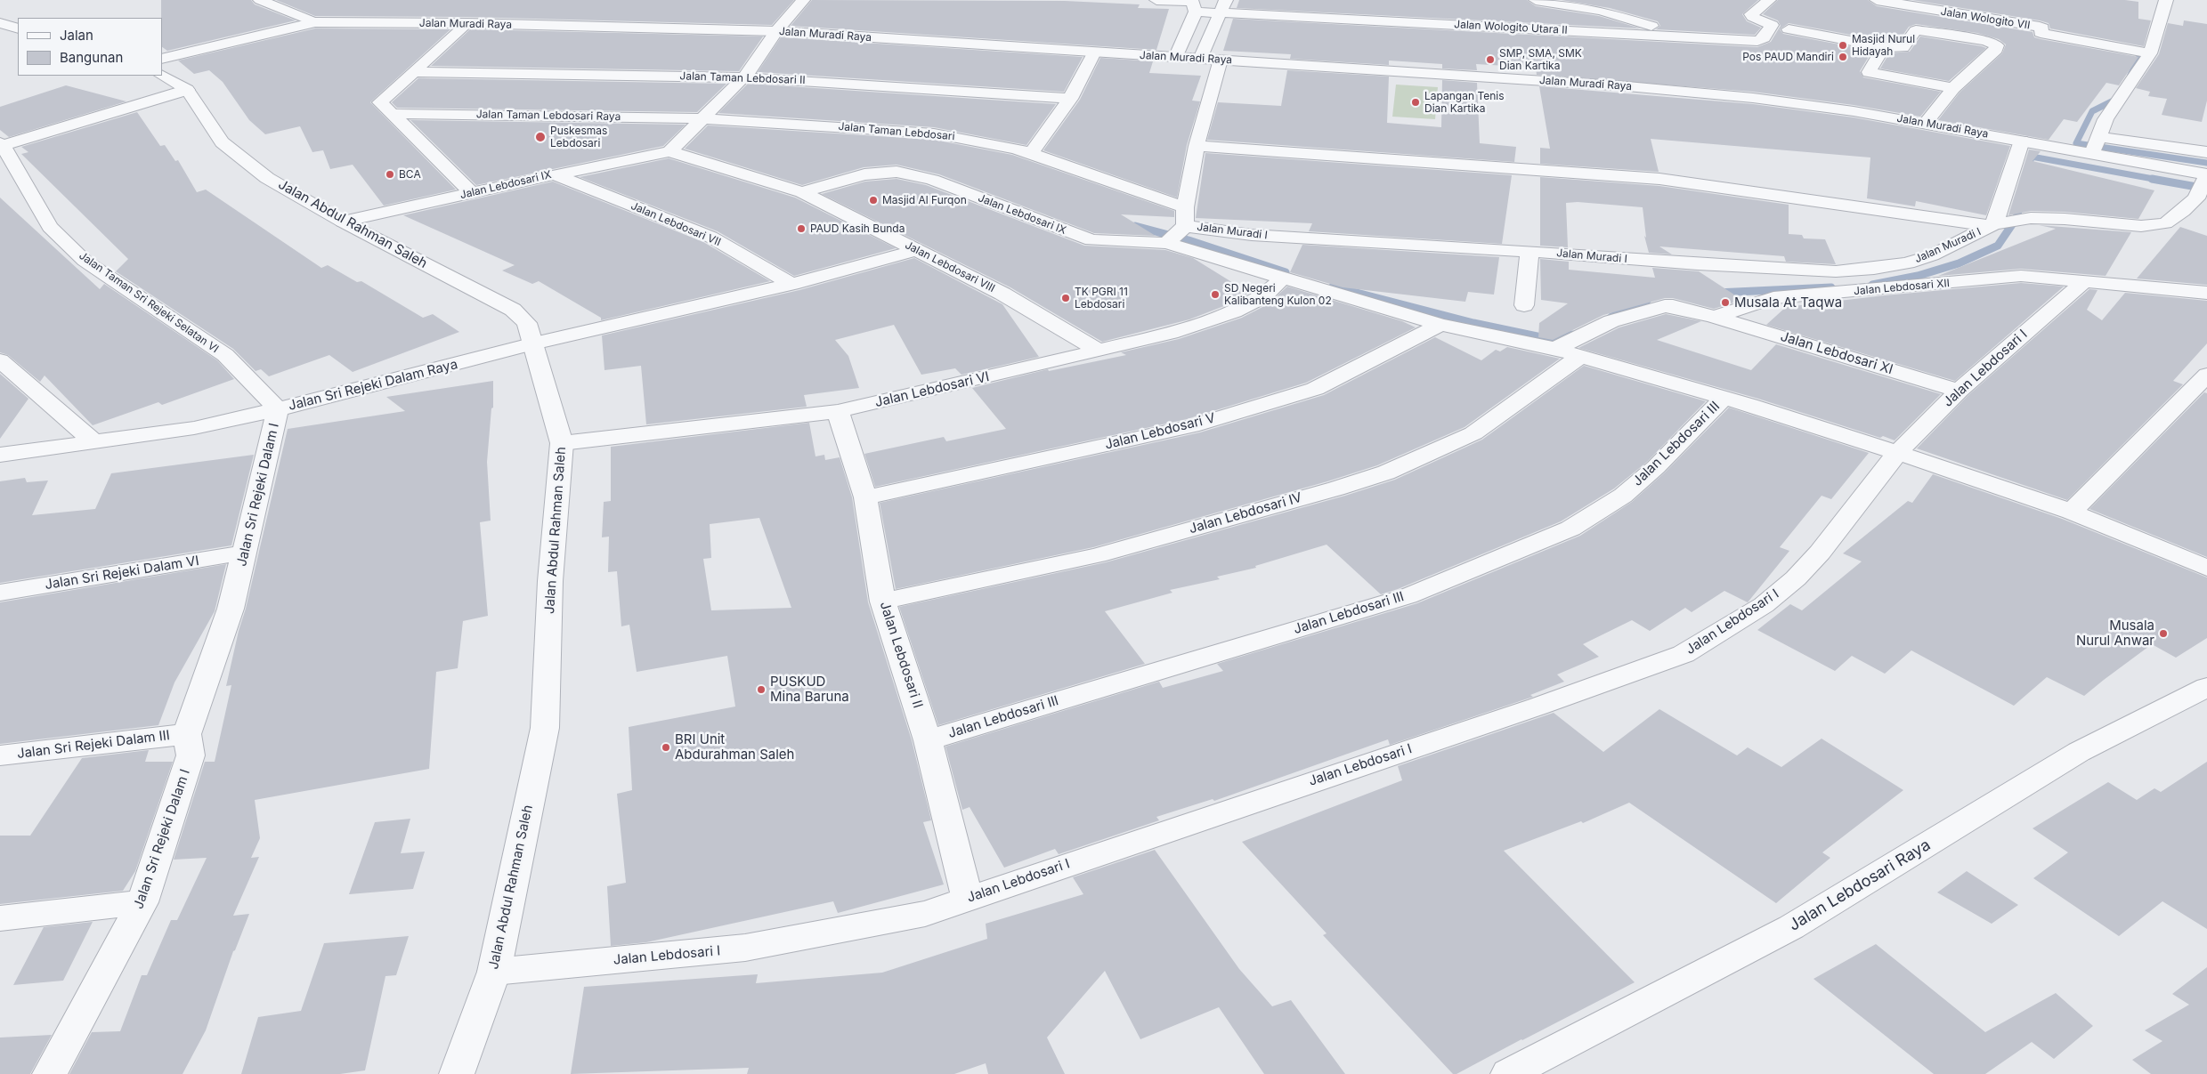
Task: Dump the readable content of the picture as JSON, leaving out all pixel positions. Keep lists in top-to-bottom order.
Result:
{
  "streets": {
    "street": [
      "Jalan Wologito VII",
      "Jalan Muradi Raya",
      "Jalan Wologito Utara II",
      "Jalan Taman Lebdosari II",
      "Jalan Taman Lebdosari Raya",
      "Jalan Taman Lebdosari",
      "Jalan Lebdosari IX",
      "Jalan Abdul Rahman Saleh",
      "Jalan Lebdosari VII",
      "Jalan Muradi I",
      "Jalan Lebdosari VIII",
      "Jalan Lebdosari XII",
      "Jalan Taman Sri Rejeki Selatan VI",
      "Jalan Lebdosari XI",
      "Jalan Lebdosari I",
      "Jalan Sri Rejeki Dalam Raya",
      "Jalan Lebdosari VI",
      "Jalan Lebdosari V",
      "Jalan Lebdosari III",
      "Jalan Sri Rejeki Dalam I",
      "Jalan Lebdosari IV",
      "Jalan Sri Rejeki Dalam VI",
      "Jalan Lebdosari II",
      "Jalan Sri Rejeki Dalam III",
      "Jalan Lebdosari Raya"
    ]
  },
  "crossings": [
    ["Jalan Muradi Raya", "Jalan Muradi I"],
    ["Jalan Taman Lebdosari Raya", "Jalan Taman Lebdosari"],
    ["Jalan Taman Lebdosari", "Jalan Muradi I"],
    ["Jalan Lebdosari IX", "Jalan Abdul Rahman Saleh"],
    ["Jalan Lebdosari IX", "Jalan Lebdosari VII"],
    ["Jalan Lebdosari IX", "Jalan Muradi I"],
    ["Jalan Lebdosari IX", "Jalan Lebdosari VIII"],
    ["Jalan Abdul Rahman Saleh", "Jalan Lebdosari I"],
    ["Jalan Abdul Rahman Saleh", "Jalan Sri Rejeki Dalam Raya"],
    ["Jalan Abdul Rahman Saleh", "Jalan Lebdosari VI"],
    ["Jalan Lebdosari VIII", "Jalan Lebdosari VI"],
    ["Jalan Lebdosari XII", "Jalan Lebdosari XI"],
    ["Jalan Lebdosari XII", "Jalan Lebdosari I"],
    ["Jalan Taman Sri Rejeki Selatan VI", "Jalan Sri Rejeki Dalam Raya"],
    ["Jalan Taman Sri Rejeki Selatan VI", "Jalan Sri Rejeki Dalam I"],
    ["Jalan Lebdosari XI", "Jalan Lebdosari I"],
    ["Jalan Lebdosari I", "Jalan Lebdosari II"],
    ["Jalan Sri Rejeki Dalam Raya", "Jalan Sri Rejeki Dalam I"],
    ["Jalan Lebdosari VI", "Jalan Lebdosari II"],
    ["Jalan Lebdosari V", "Jalan Lebdosari II"],
    ["Jalan Lebdosari III", "Jalan Lebdosari II"],
    ["Jalan Sri Rejeki Dalam I", "Jalan Sri Rejeki Dalam VI"],
    ["Jalan Sri Rejeki Dalam I", "Jalan Sri Rejeki Dalam III"],
    ["Jalan Lebdosari IV", "Jalan Lebdosari II"]
  ],
  "places": [
    "Masjid Nurul Hidayah",
    "Pos PAUD Mandiri",
    "SMP, SMA, SMK Dian Kartika",
    "Lapangan Tenis Dian Kartika",
    "Puskesmas Lebdosari",
    "BCA",
    "Masjid Al Furqon",
    "PAUD Kasih Bunda",
    "SD Negeri Kalibanteng Kulon 02",
    "TK PGRI 11 Lebdosari",
    "Musala At Taqwa",
    "Musala Nurul Anwar",
    "PUSKUD Mina Baruna",
    "BRI Unit Abdurahman Saleh"
  ],
  "legend": ["Jalan", "Bangunan"]
}
